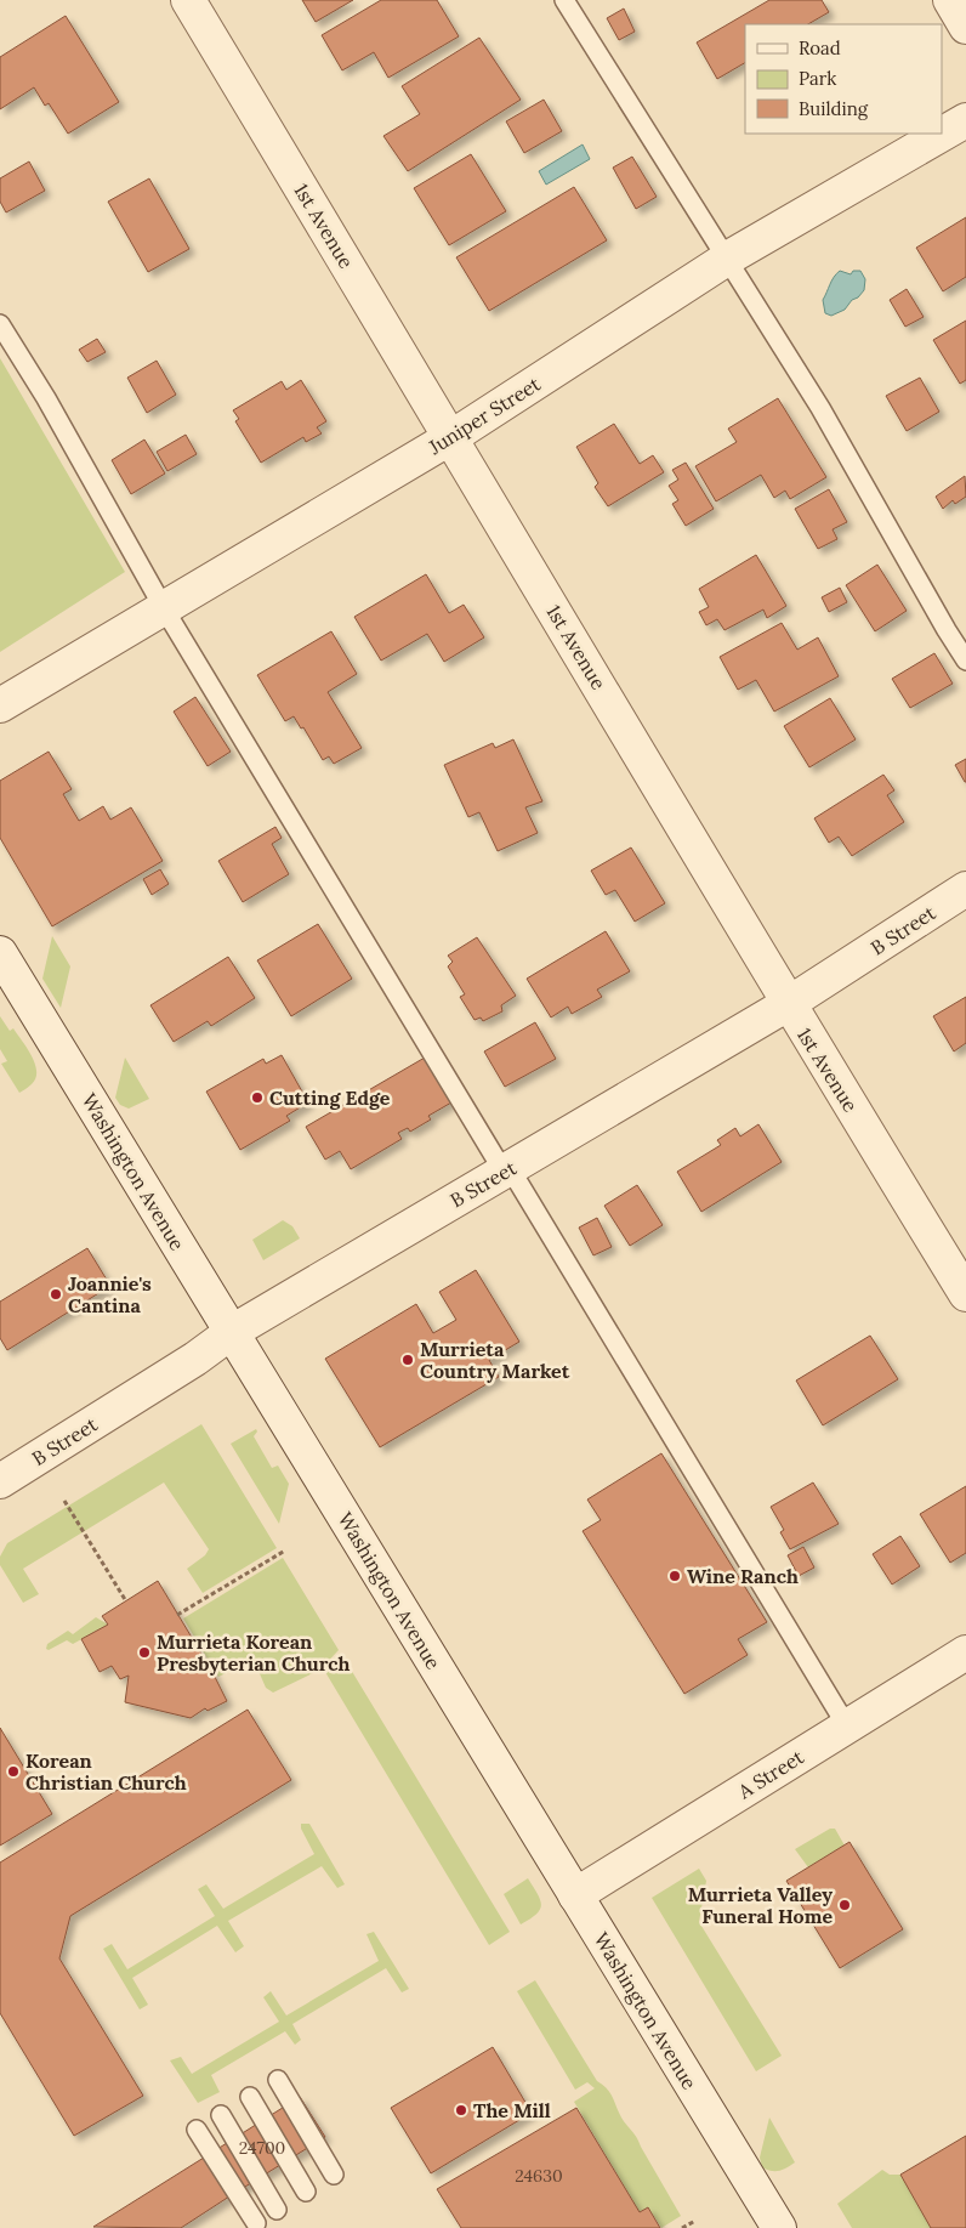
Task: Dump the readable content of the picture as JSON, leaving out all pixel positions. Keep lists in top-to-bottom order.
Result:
{
  "streets": {
    "street": [
      "1st Avenue",
      "Juniper Street",
      "B Street",
      "Washington Avenue",
      "A Street"
    ]
  },
  "crossings": [
    ["1st Avenue", "Juniper Street"],
    ["1st Avenue", "B Street"],
    ["B Street", "Washington Avenue"],
    ["Washington Avenue", "A Street"]
  ],
  "places": [
    "Cutting Edge",
    "Joannie's Cantina",
    "Murrieta Country Market",
    "Wine Ranch",
    "Murrieta Korean Presbyterian Church",
    "Korean Christian Church",
    "Murrieta Valley Funeral Home",
    "The Mill"
  ],
  "house_numbers": ["24700", "24630"],
  "legend": ["Road", "Park", "Building"]
}
